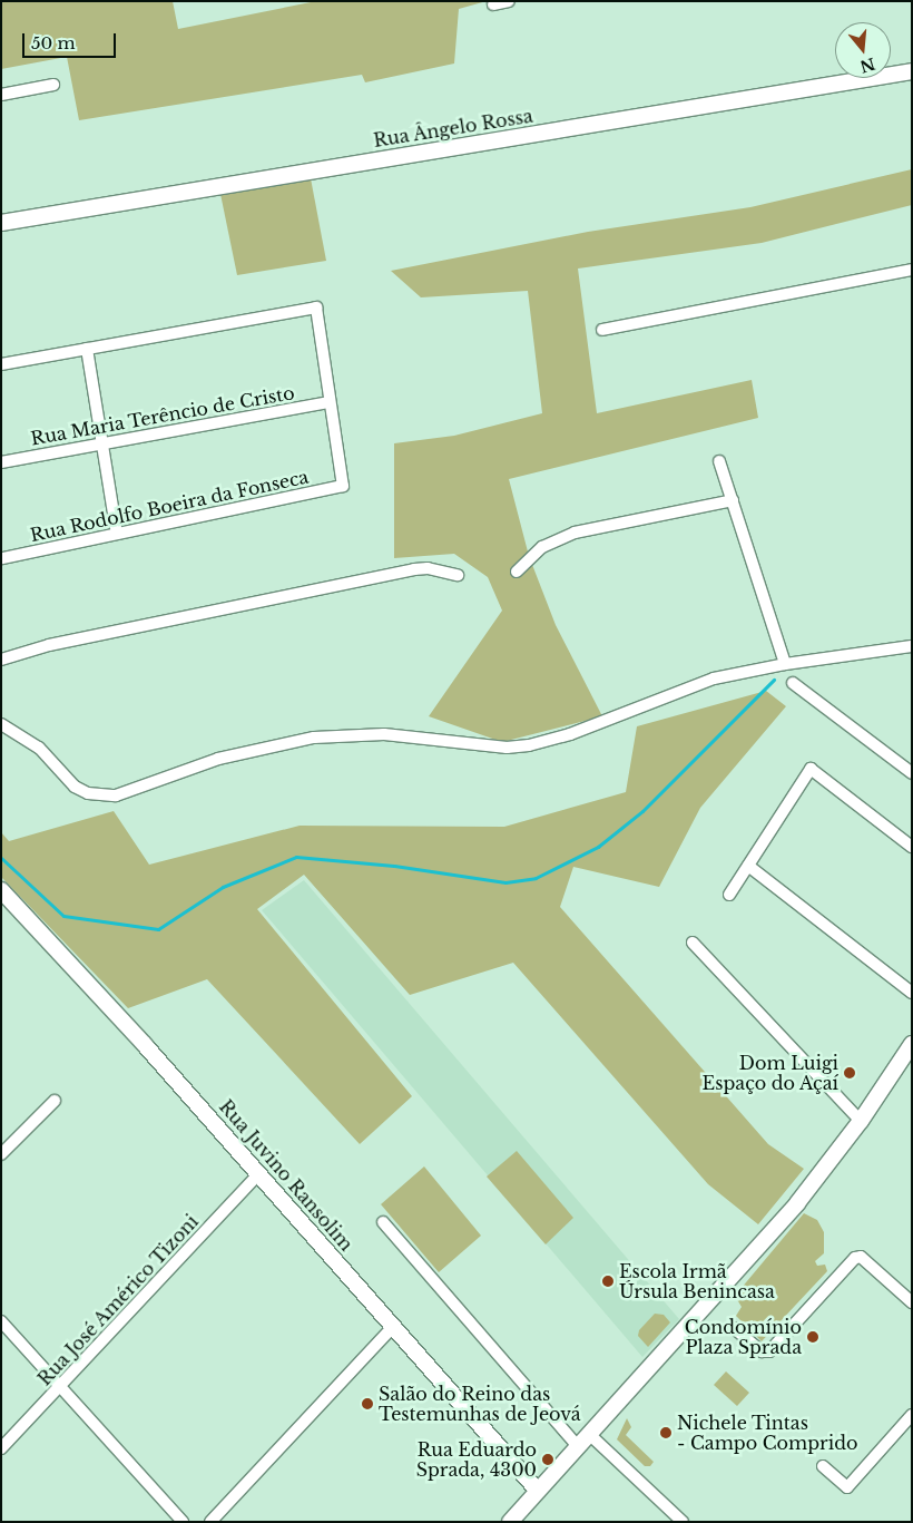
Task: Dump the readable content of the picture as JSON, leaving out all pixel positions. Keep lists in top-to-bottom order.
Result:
{
  "streets": {
    "street": [
      "Rua Ângelo Rossa",
      "Rua Maria Terêncio de Cristo",
      "Rua Rodolfo Boeira da Fonseca",
      "Rua Juvino Ransolim",
      "Rua José Américo Tizoni"
    ]
  },
  "crossings": [
    ["Rua Maria Terêncio de Cristo", "Rua Rodolfo Boeira da Fonseca"],
    ["Rua Juvino Ransolim", "Rua José Américo Tizoni"]
  ],
  "places": [
    "Dom Luigi Espaço do Açaí",
    "Escola Irmã Úrsula Benincasa",
    "Condomínio Plaza Sprada",
    "Salão do Reino das Testemunhas de Jeová",
    "Nichele Tintas - Campo Comprido",
    "Rua Eduardo Sprada, 4300"
  ],
  "scale_bar": "50 m",
  "north": "bottom"
}
